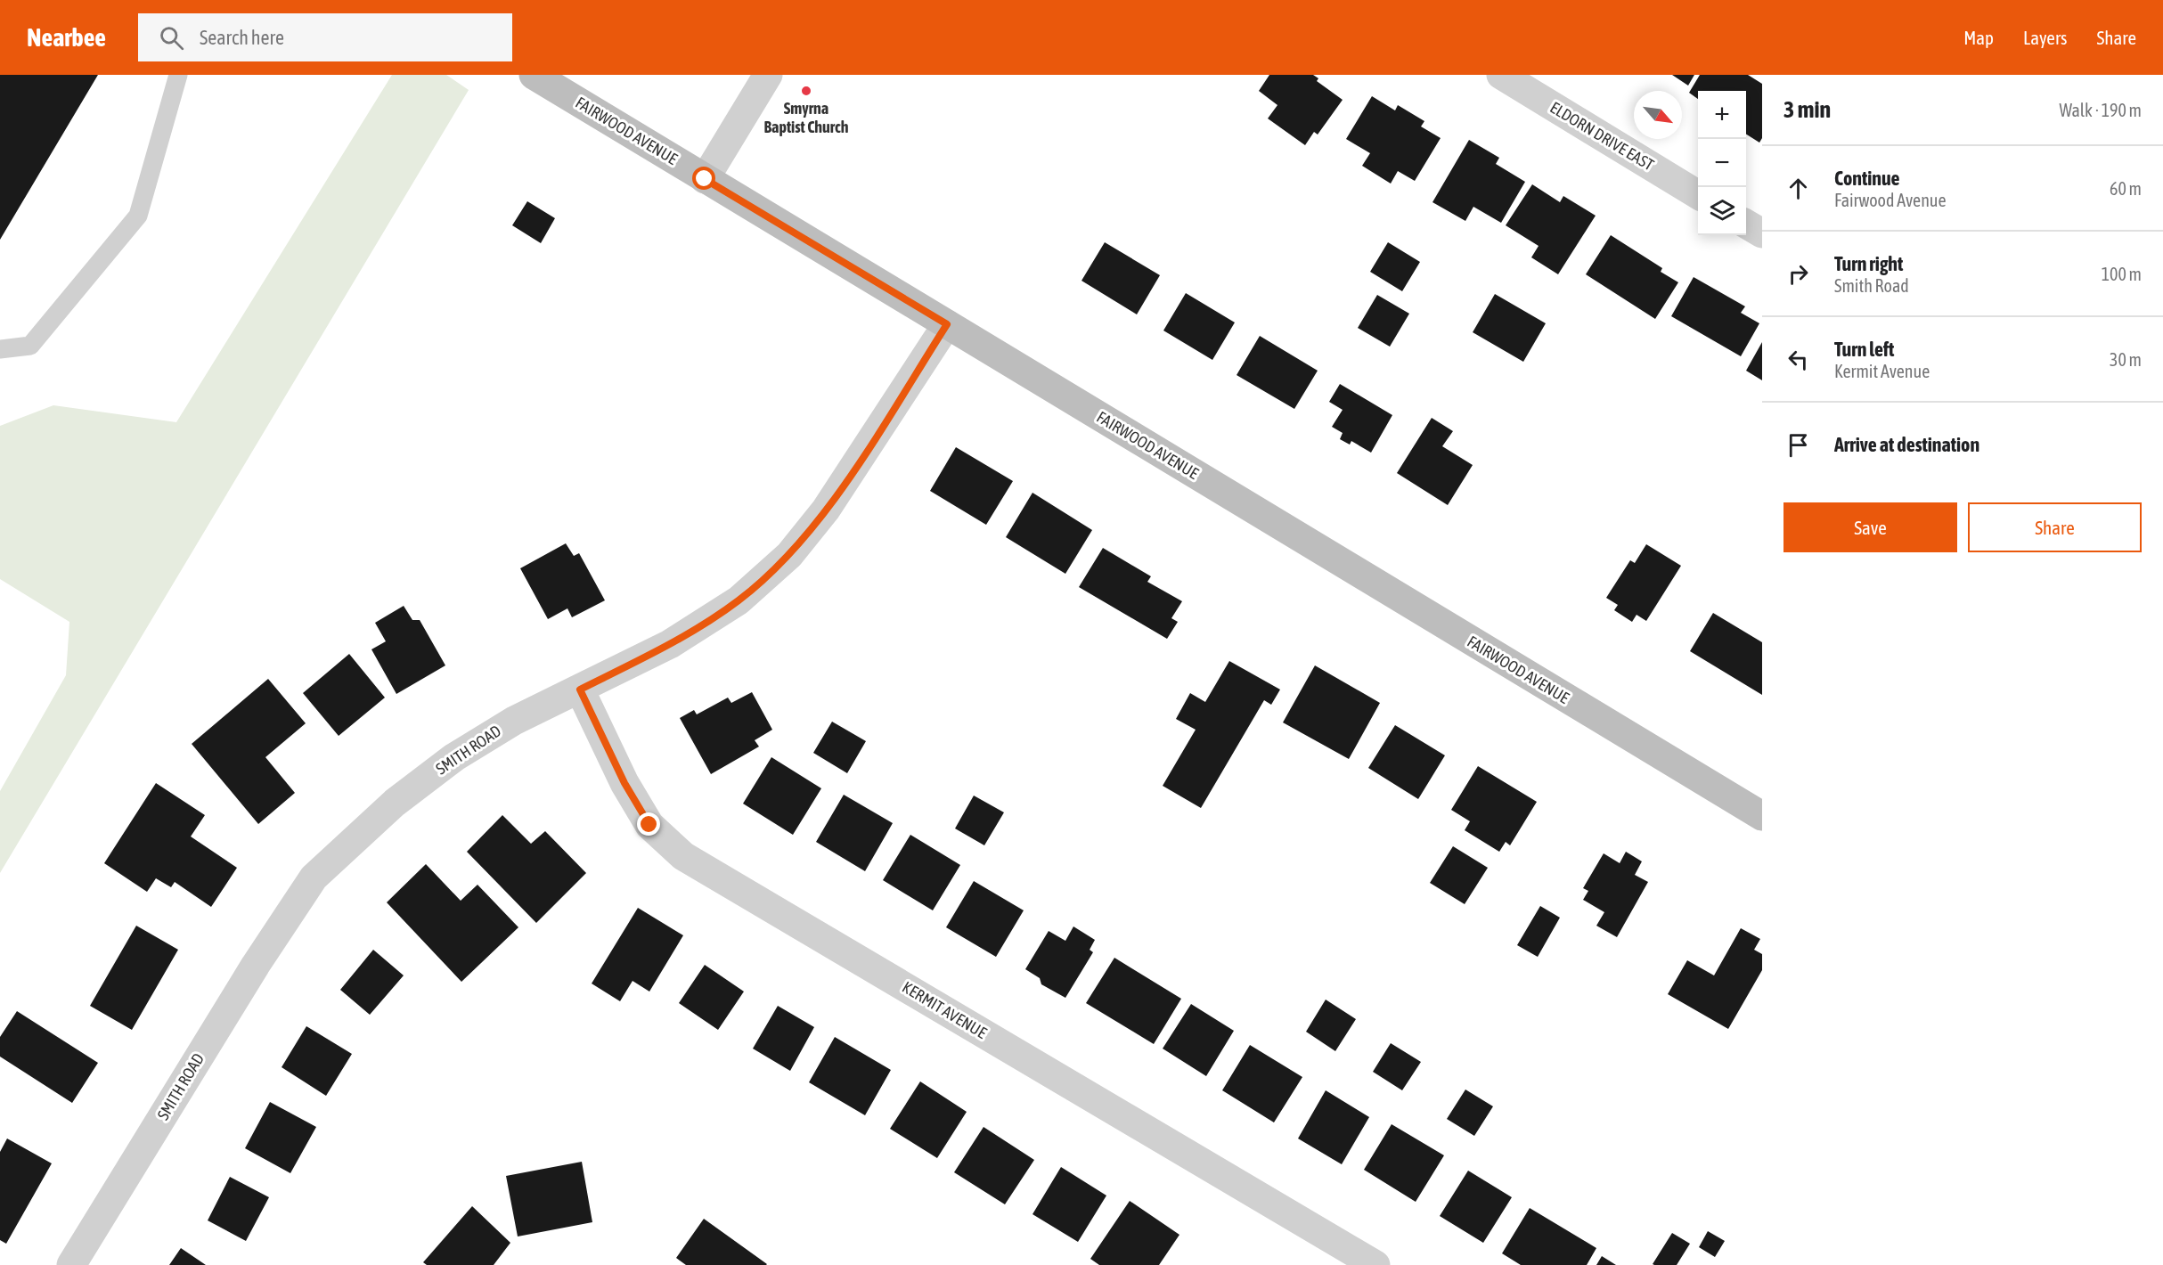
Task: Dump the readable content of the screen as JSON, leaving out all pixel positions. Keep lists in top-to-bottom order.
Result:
{
  "streets": {
    "street": [
      "FAIRWOOD AVENUE",
      "ELDORN DRIVE EAST",
      "SMITH ROAD",
      "KERMIT AVENUE"
    ]
  },
  "crossings": [
    ["FAIRWOOD AVENUE", "SMITH ROAD"],
    ["SMITH ROAD", "KERMIT AVENUE"]
  ],
  "places": ["Smyrna Baptist Church"],
  "north": "bottom right",
  "page": {
    "header": "Nearbee",
    "search": "Search here",
    "nav": ["Map", "Layers", "Share"],
    "heading": ["3 min", "Walk · 190 m"],
    "map_buttons": ["+", "−"],
    "list": [
      ["Continue", "Fairwood Avenue", "60 m"],
      ["Turn right", "Smith Road", "100 m"],
      ["Turn left", "Kermit Avenue", "30 m"],
      "Arrive at destination"
    ],
    "buttons": ["Save", "Share"]
  }
}
